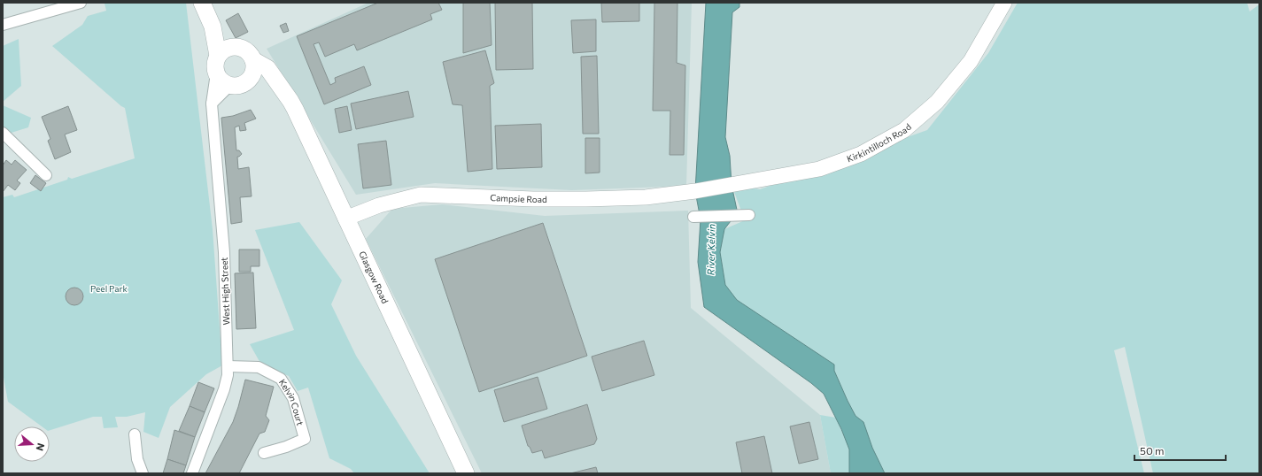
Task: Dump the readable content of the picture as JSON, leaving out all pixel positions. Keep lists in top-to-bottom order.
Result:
{
  "streets": {
    "main road": ["Glasgow Road"],
    "street": [
      "Kirkintilloch Road",
      "Campsie Road",
      "West High Street",
      "Kelvin Court"
    ]
  },
  "crossings": [
    ["Kirkintilloch Road", "Campsie Road"],
    ["Campsie Road", "Glasgow Road"],
    ["Glasgow Road", "West High Street"],
    ["West High Street", "Kelvin Court"]
  ],
  "water": ["River Kelvin"],
  "parks": ["Peel Park"],
  "scale_bar": "50 m",
  "north": "right"
}
